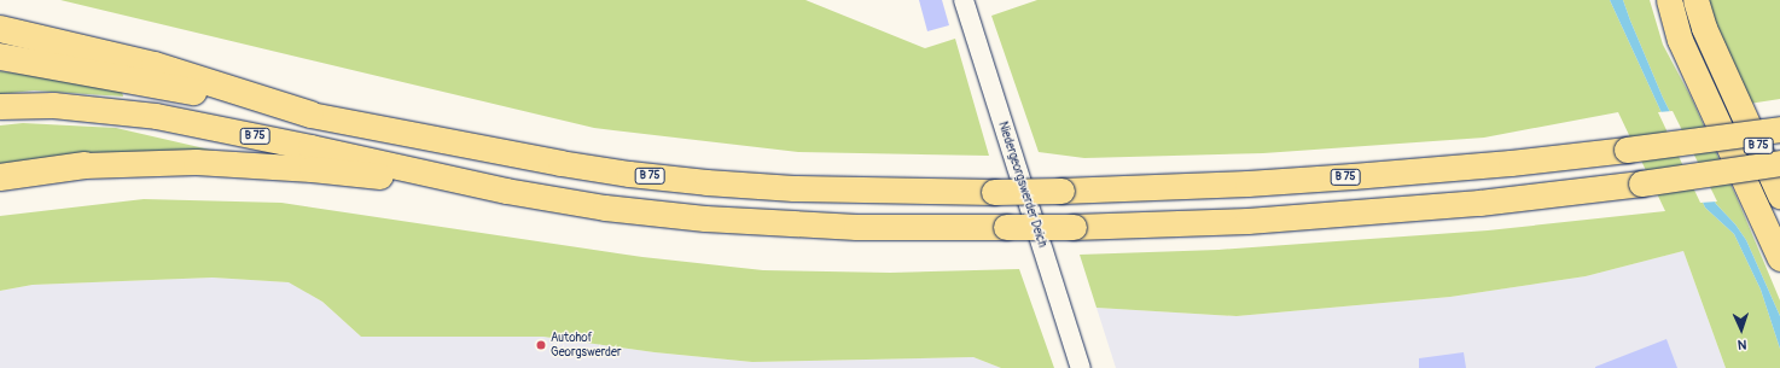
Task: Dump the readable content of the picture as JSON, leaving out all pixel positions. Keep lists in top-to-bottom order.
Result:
{
  "streets": {
    "highway": ["B 75"],
    "street": ["Niedergeorgswerder Deich"]
  },
  "places": ["Autohof Georgswerder"],
  "north": "bottom"
}
